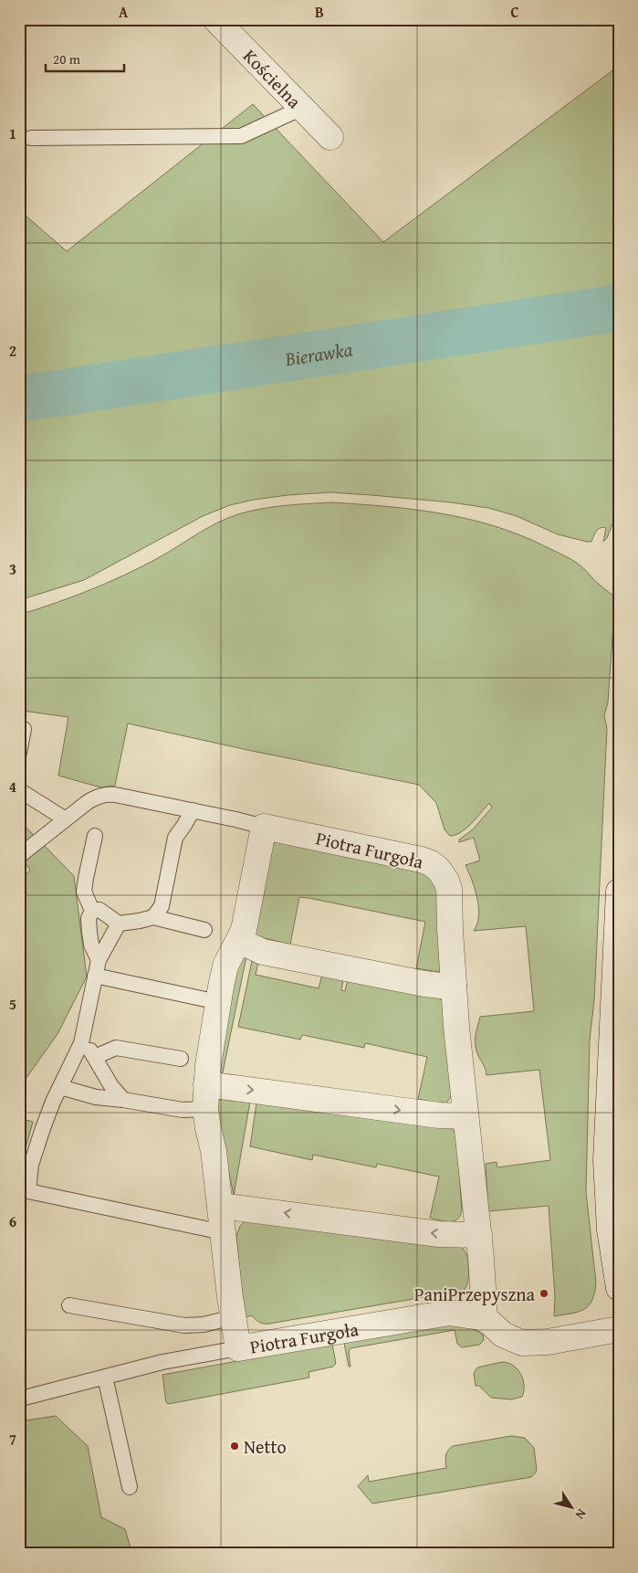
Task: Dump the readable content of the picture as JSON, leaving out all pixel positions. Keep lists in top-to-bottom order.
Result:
{
  "streets": {
    "street": ["Kościelna", "Piotra Furgoła"]
  },
  "water": ["Bierawka"],
  "places": ["PaniPrzepyszna", "Netto"],
  "scale_bar": "20 m",
  "north": "bottom right",
  "grid": {
    "columns": ["A", "B", "C"],
    "rows": [
      "1",
      "2",
      "3",
      "4",
      "5",
      "6",
      "7"
    ]
  }
}
